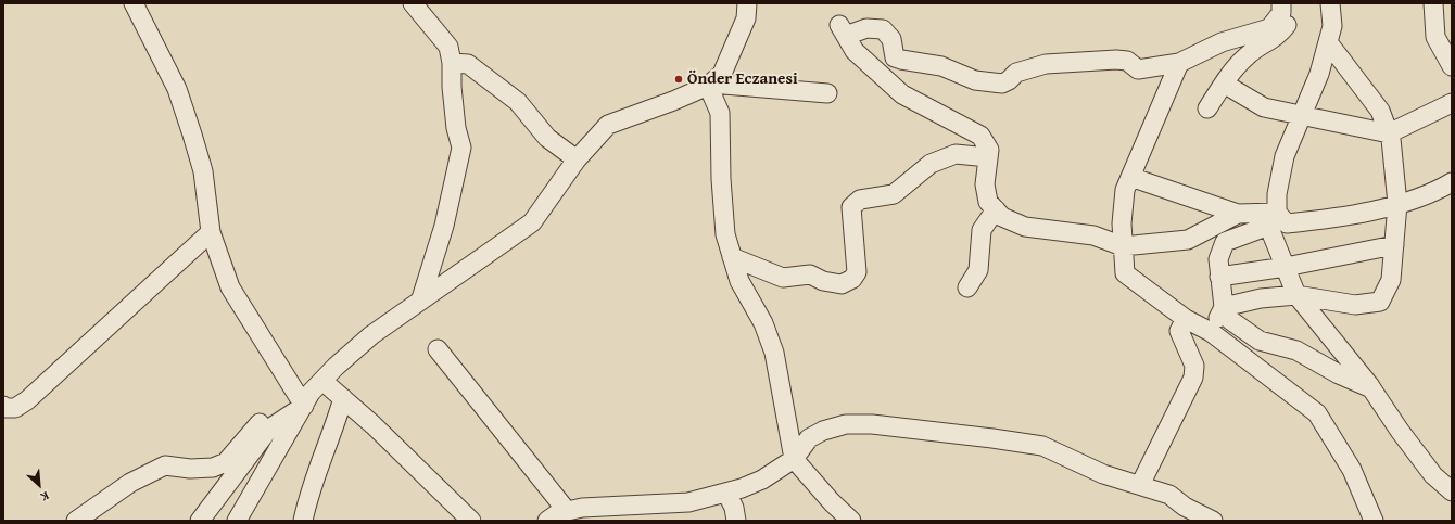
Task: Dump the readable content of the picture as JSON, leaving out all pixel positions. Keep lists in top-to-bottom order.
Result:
{
  "places": ["Önder Eczanesi"],
  "north": "bottom right"
}
